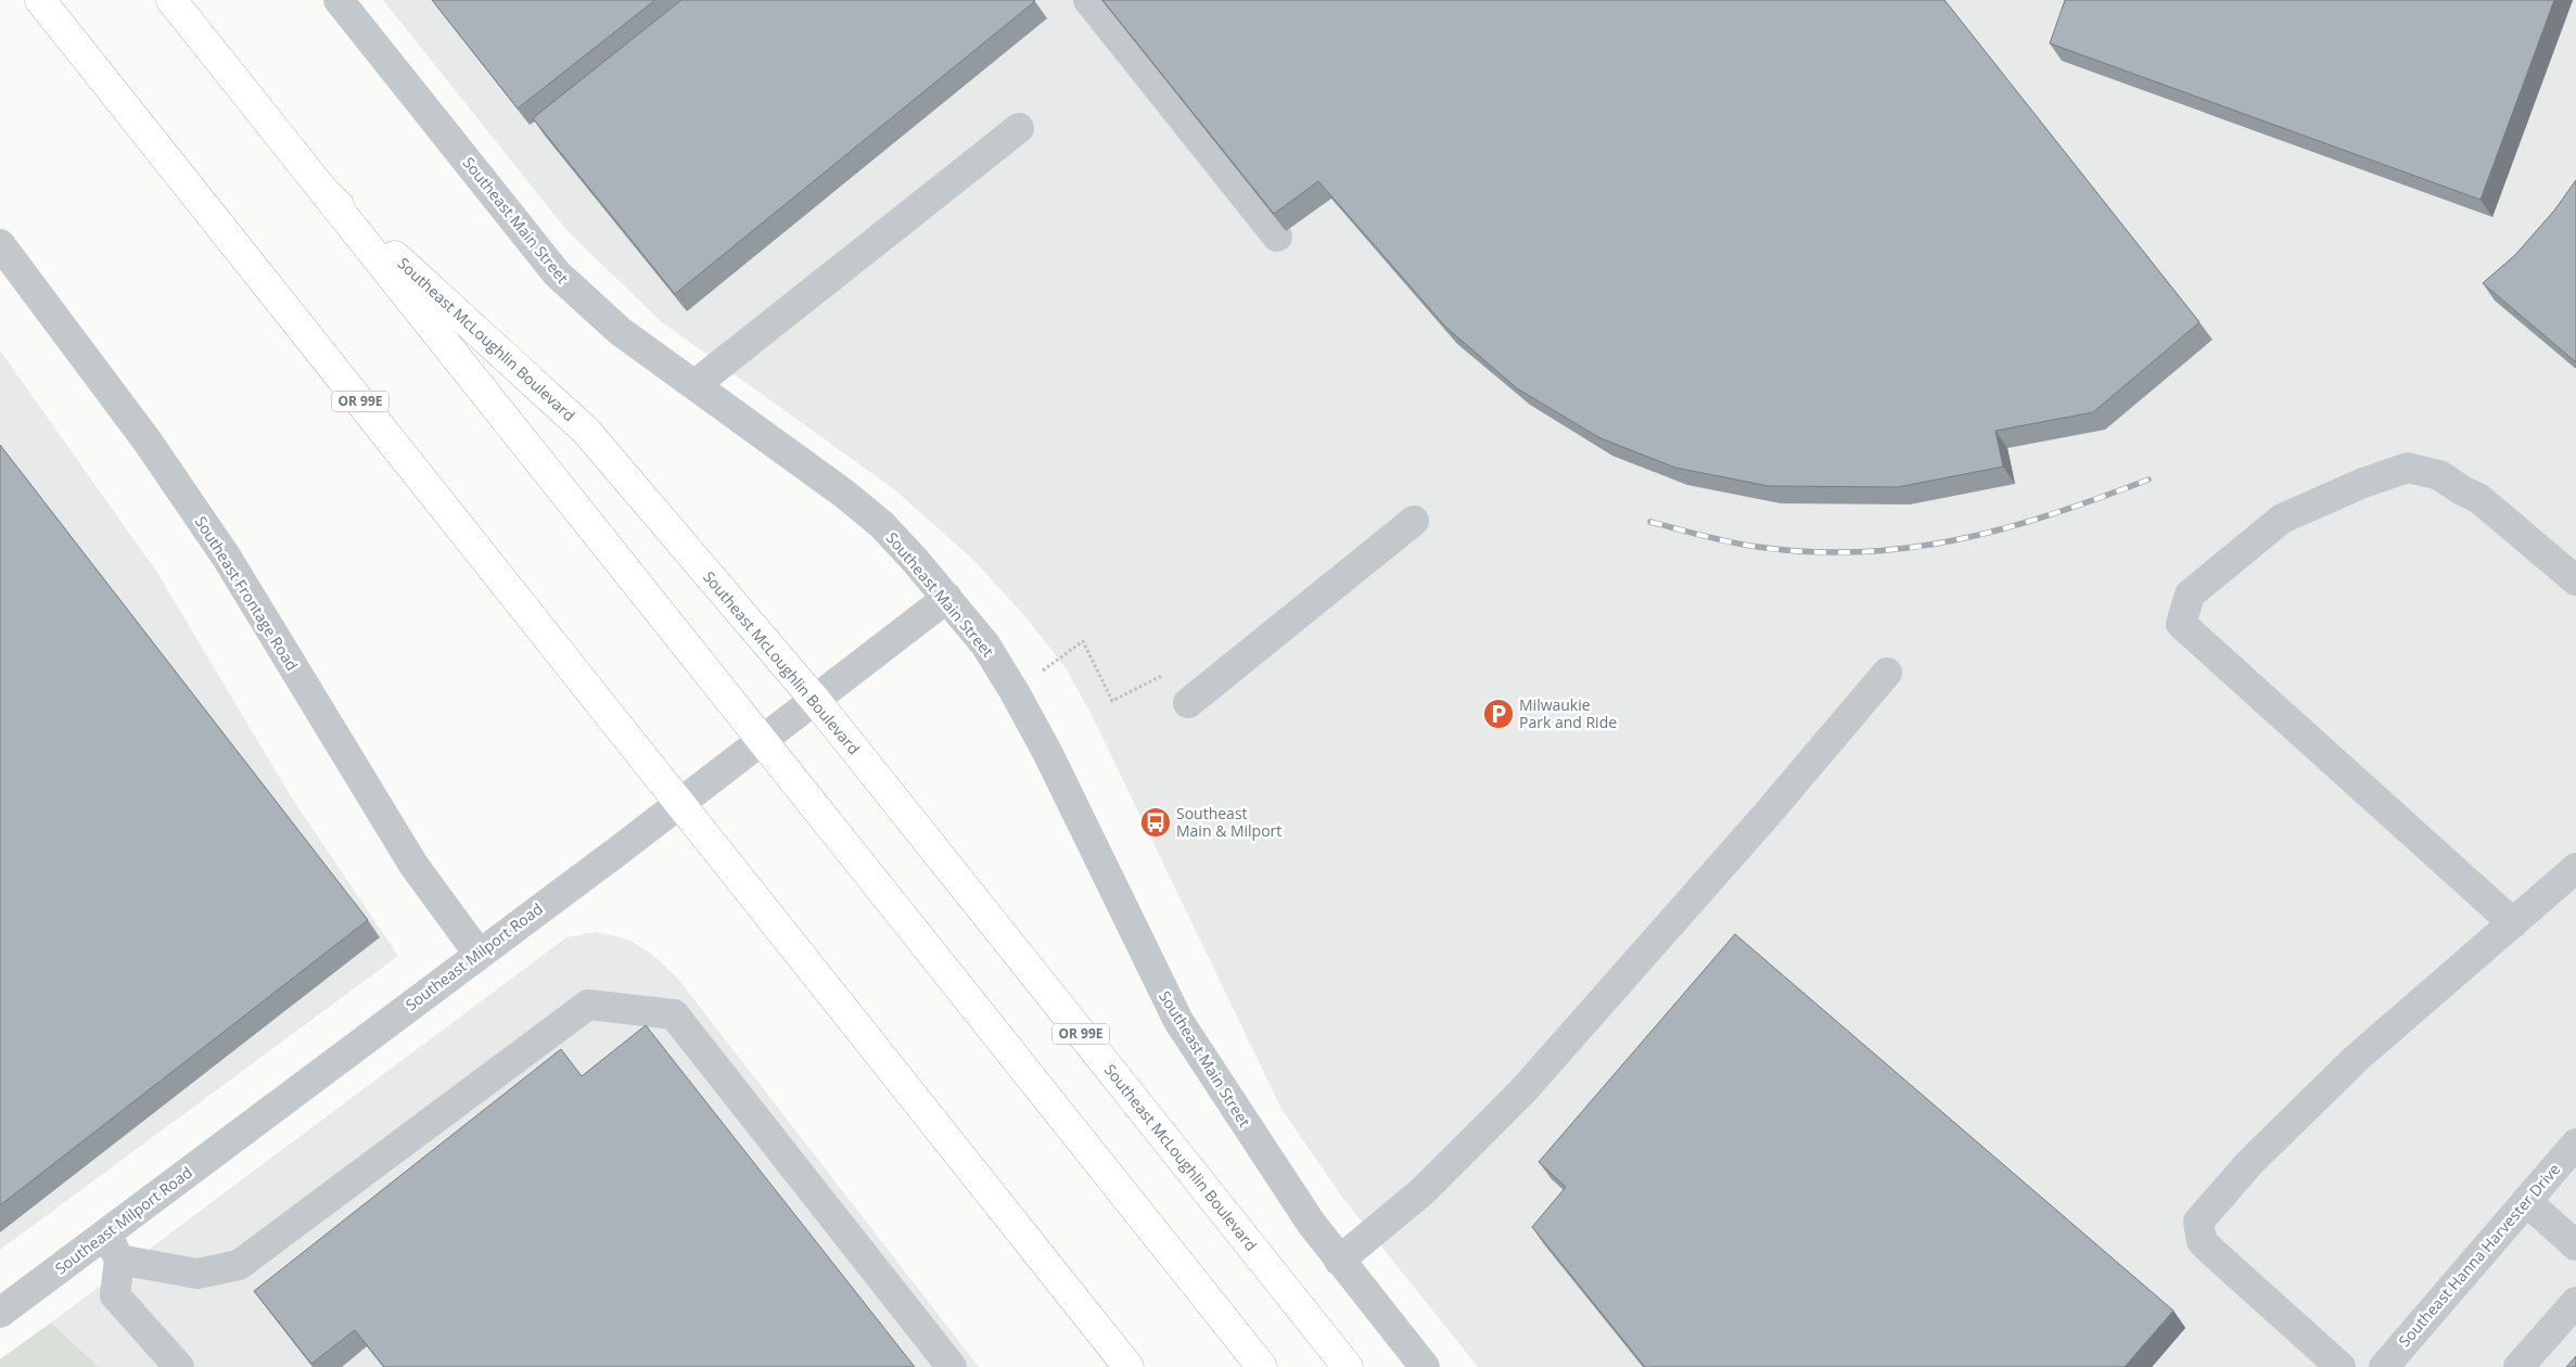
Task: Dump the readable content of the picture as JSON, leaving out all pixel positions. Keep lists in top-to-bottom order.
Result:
{
  "streets": {
    "main road": ["Southeast McLoughlin Boulevard", "OR 99E"],
    "street": [
      "Southeast Main Street",
      "Southeast Frontage Road",
      "Southeast Milport Road",
      "Southeast Hanna Harvester Drive"
    ]
  },
  "crossings": [
    ["Southeast Main Street", "Southeast Milport Road"],
    ["Southeast McLoughlin Boulevard", "Southeast Milport Road"],
    ["OR 99E", "Southeast Milport Road"],
    ["Southeast Frontage Road", "Southeast Milport Road"]
  ],
  "places": {
    "parking": ["Milwaukie Park and Ride"],
    "bus stop": ["Southeast Main & Milport"]
  }
}
